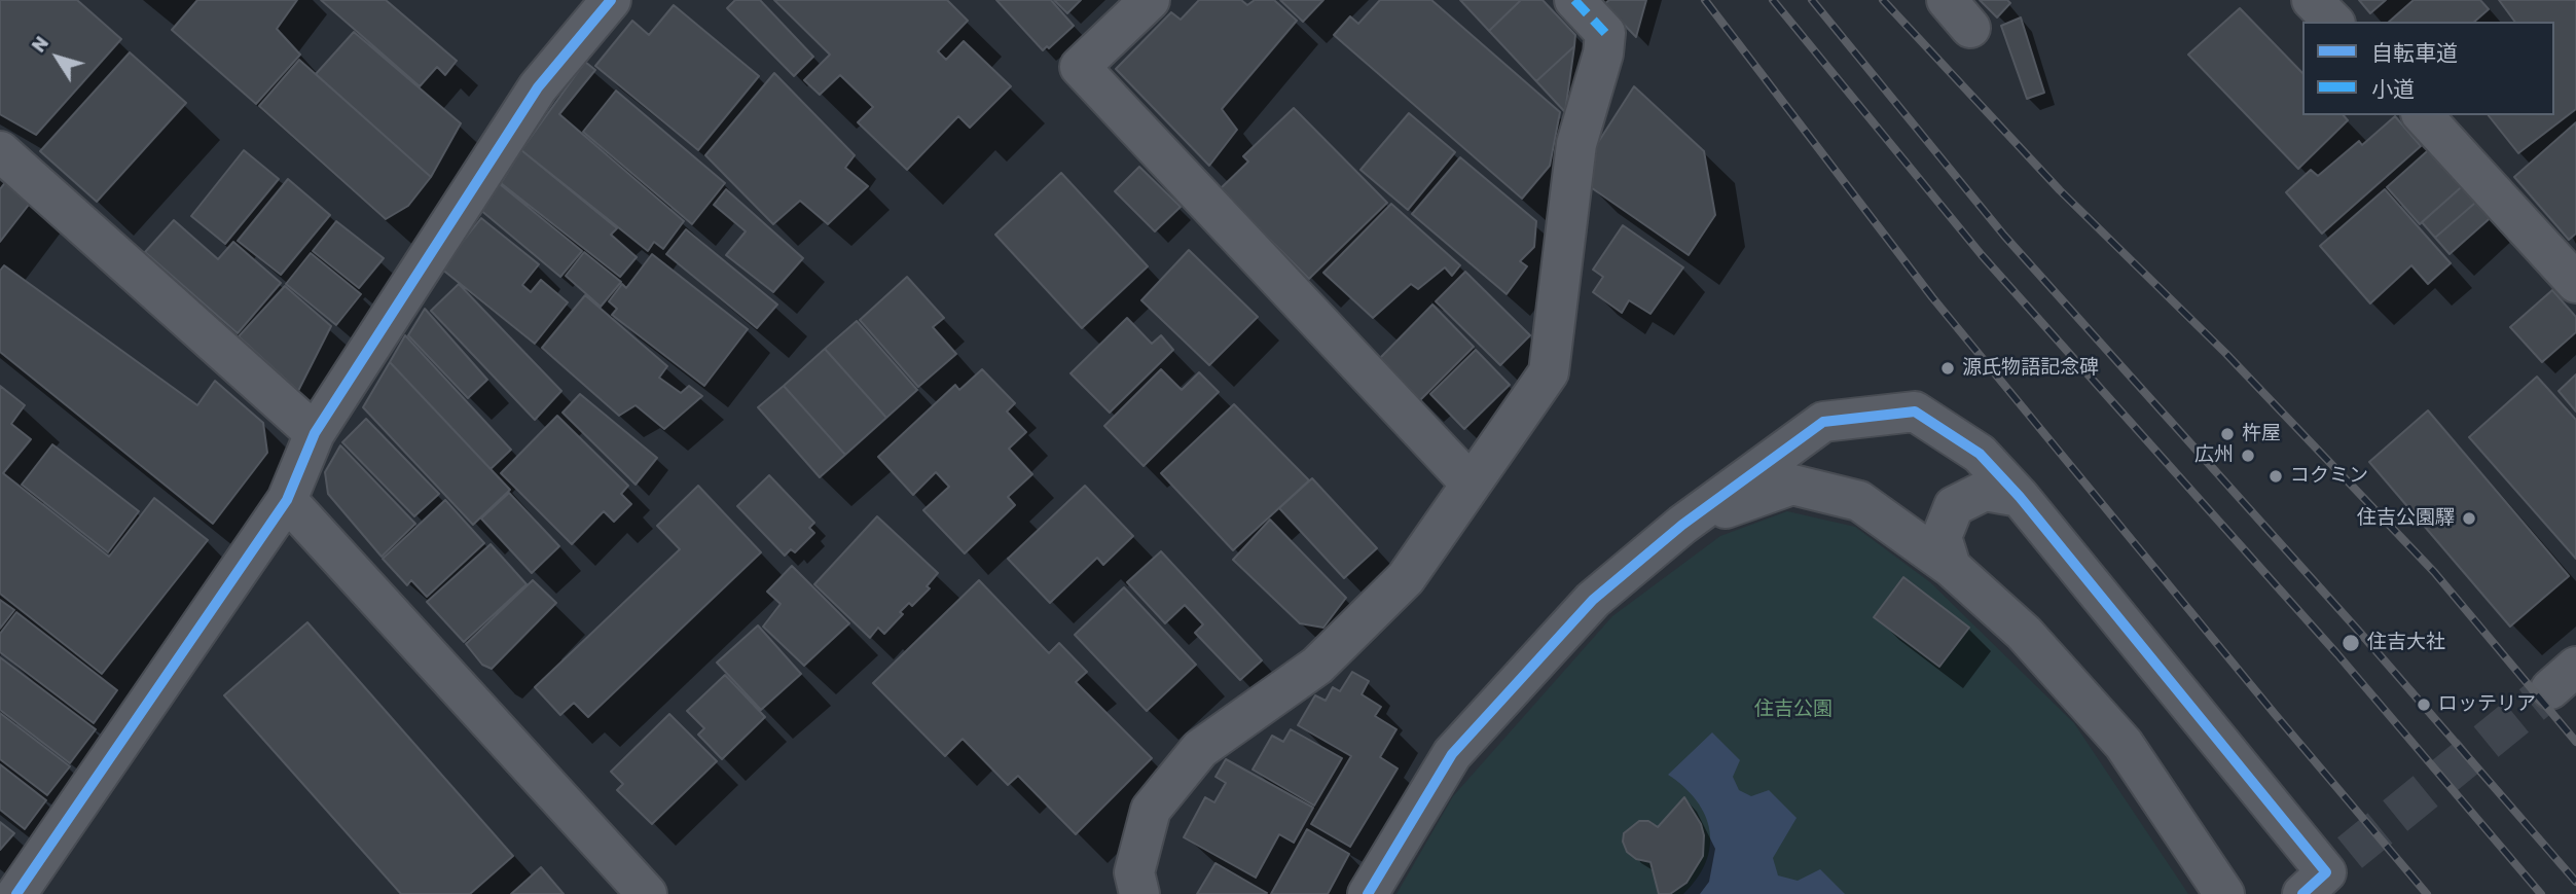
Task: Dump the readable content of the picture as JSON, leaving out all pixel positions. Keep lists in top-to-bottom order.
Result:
{
  "parks": ["住吉公園"],
  "places": [
    "源氏物語記念碑",
    "杵屋",
    "広州",
    "コクミン",
    "住吉公園驛",
    "住吉大社",
    "ロッテリア"
  ],
  "legend": ["自転車道", "小道"],
  "north": "top left"
}
